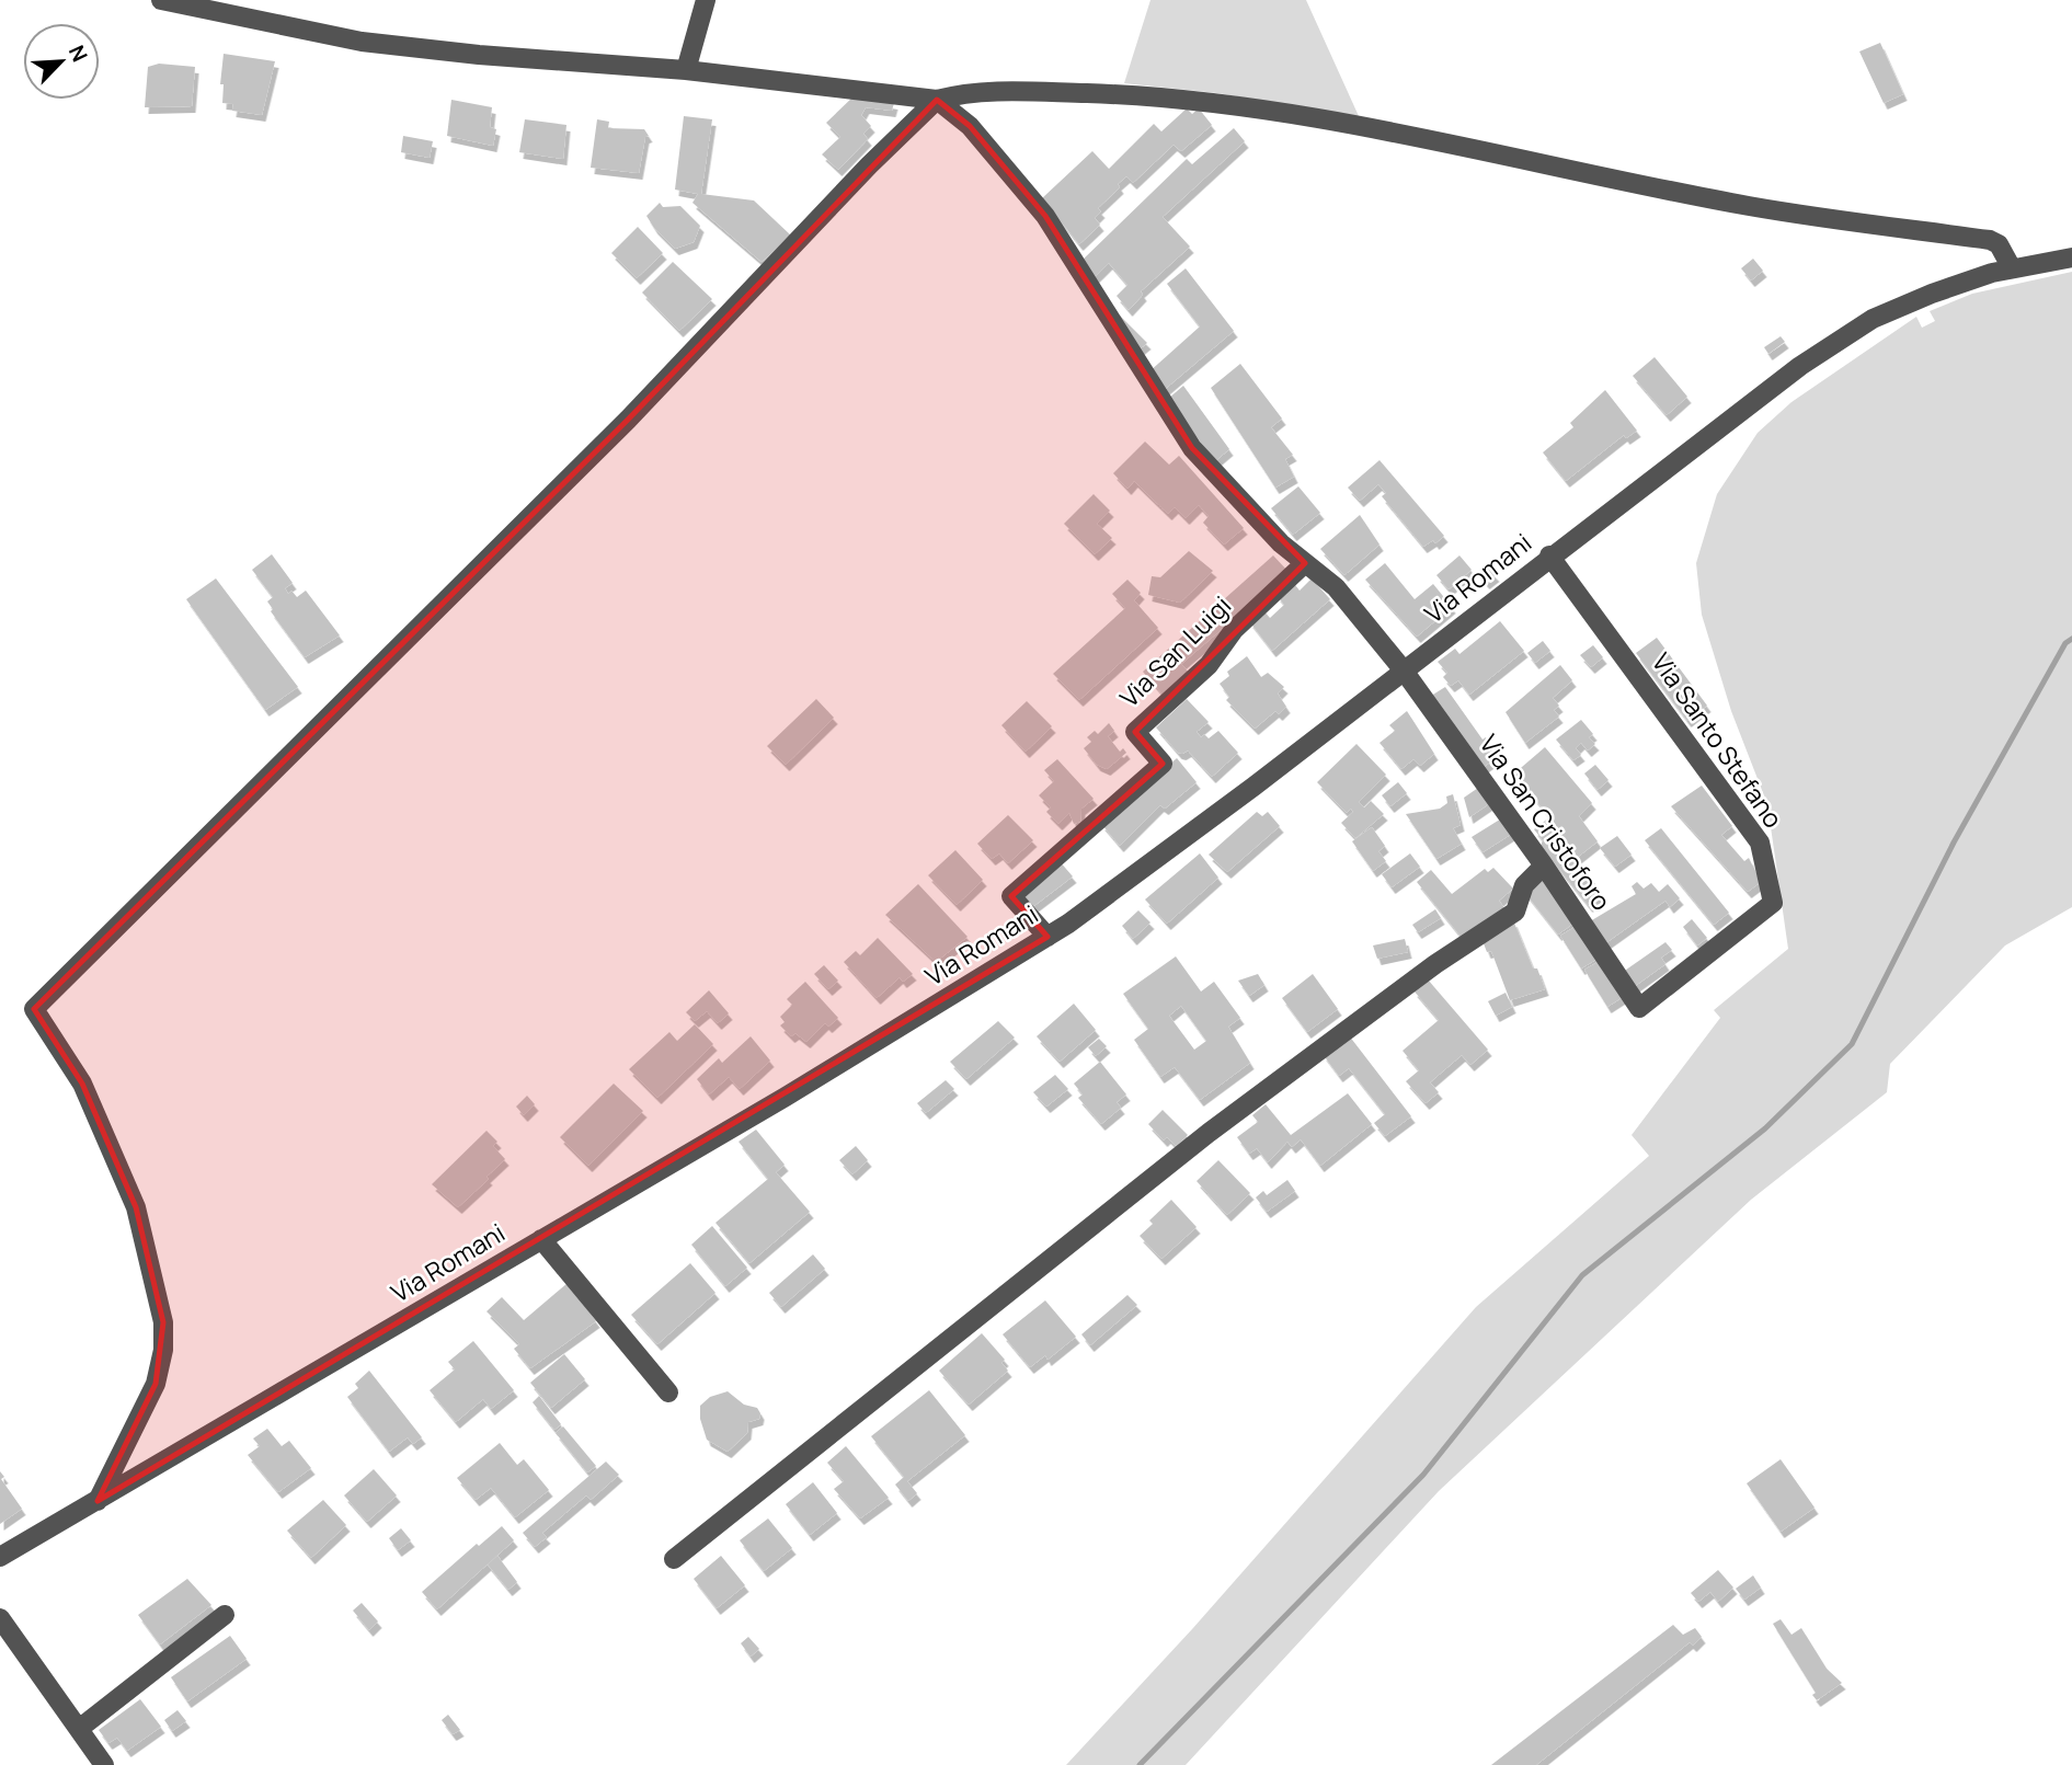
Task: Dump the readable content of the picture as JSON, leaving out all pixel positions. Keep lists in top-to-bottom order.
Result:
{
  "streets": {
    "street": [
      "Via Romani",
      "Via San Luigi",
      "Via Santo Stefano",
      "Via San Cristoforo"
    ]
  },
  "crossings": [
    ["Via Romani", "Via San Luigi"],
    ["Via Romani", "Via Santo Stefano"],
    ["Via Romani", "Via San Cristoforo"],
    ["Via San Luigi", "Via San Cristoforo"],
    ["Via Santo Stefano", "Via San Cristoforo"]
  ],
  "north": "top right"
}
